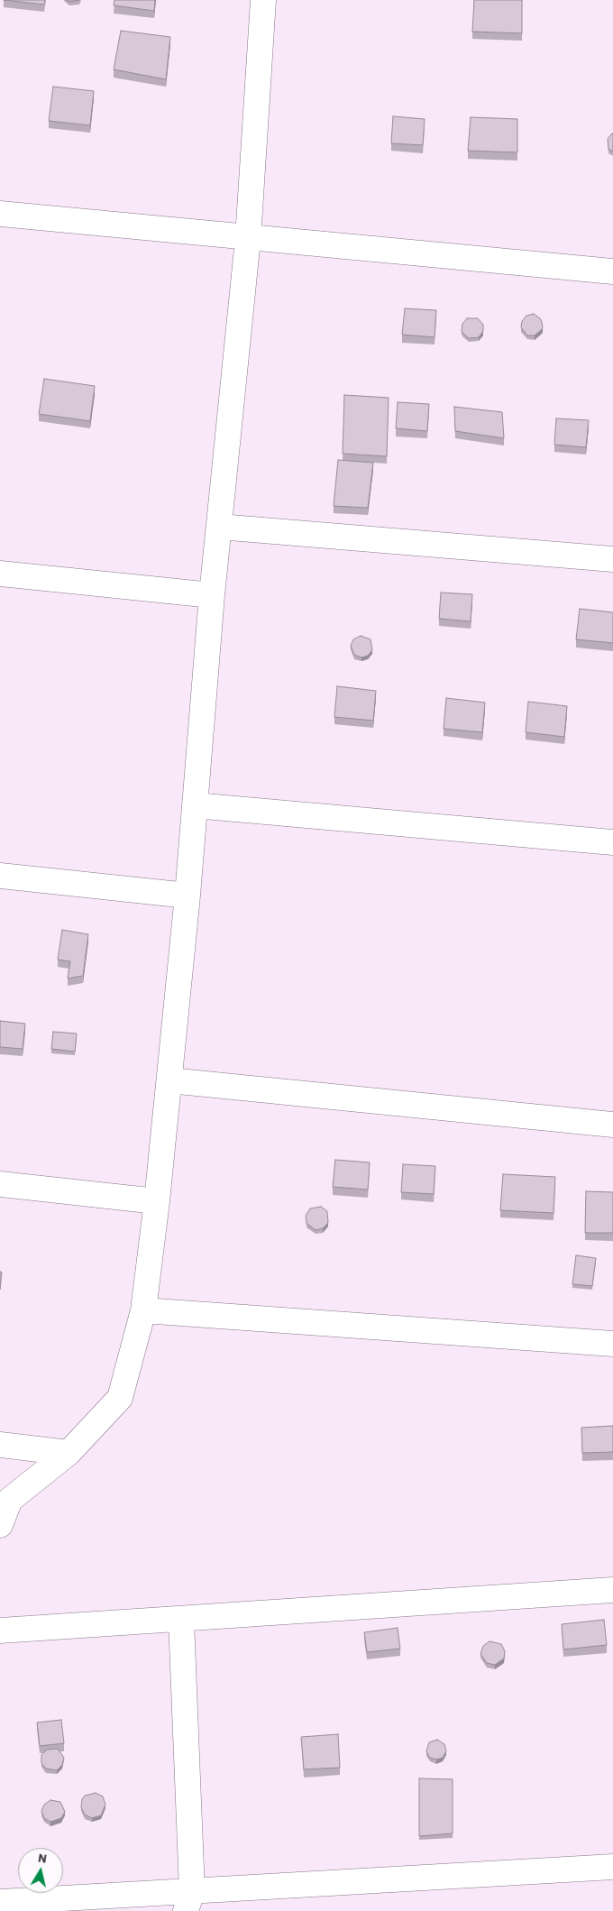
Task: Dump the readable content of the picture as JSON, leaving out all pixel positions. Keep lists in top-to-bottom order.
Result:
{
  "north": "top"
}
